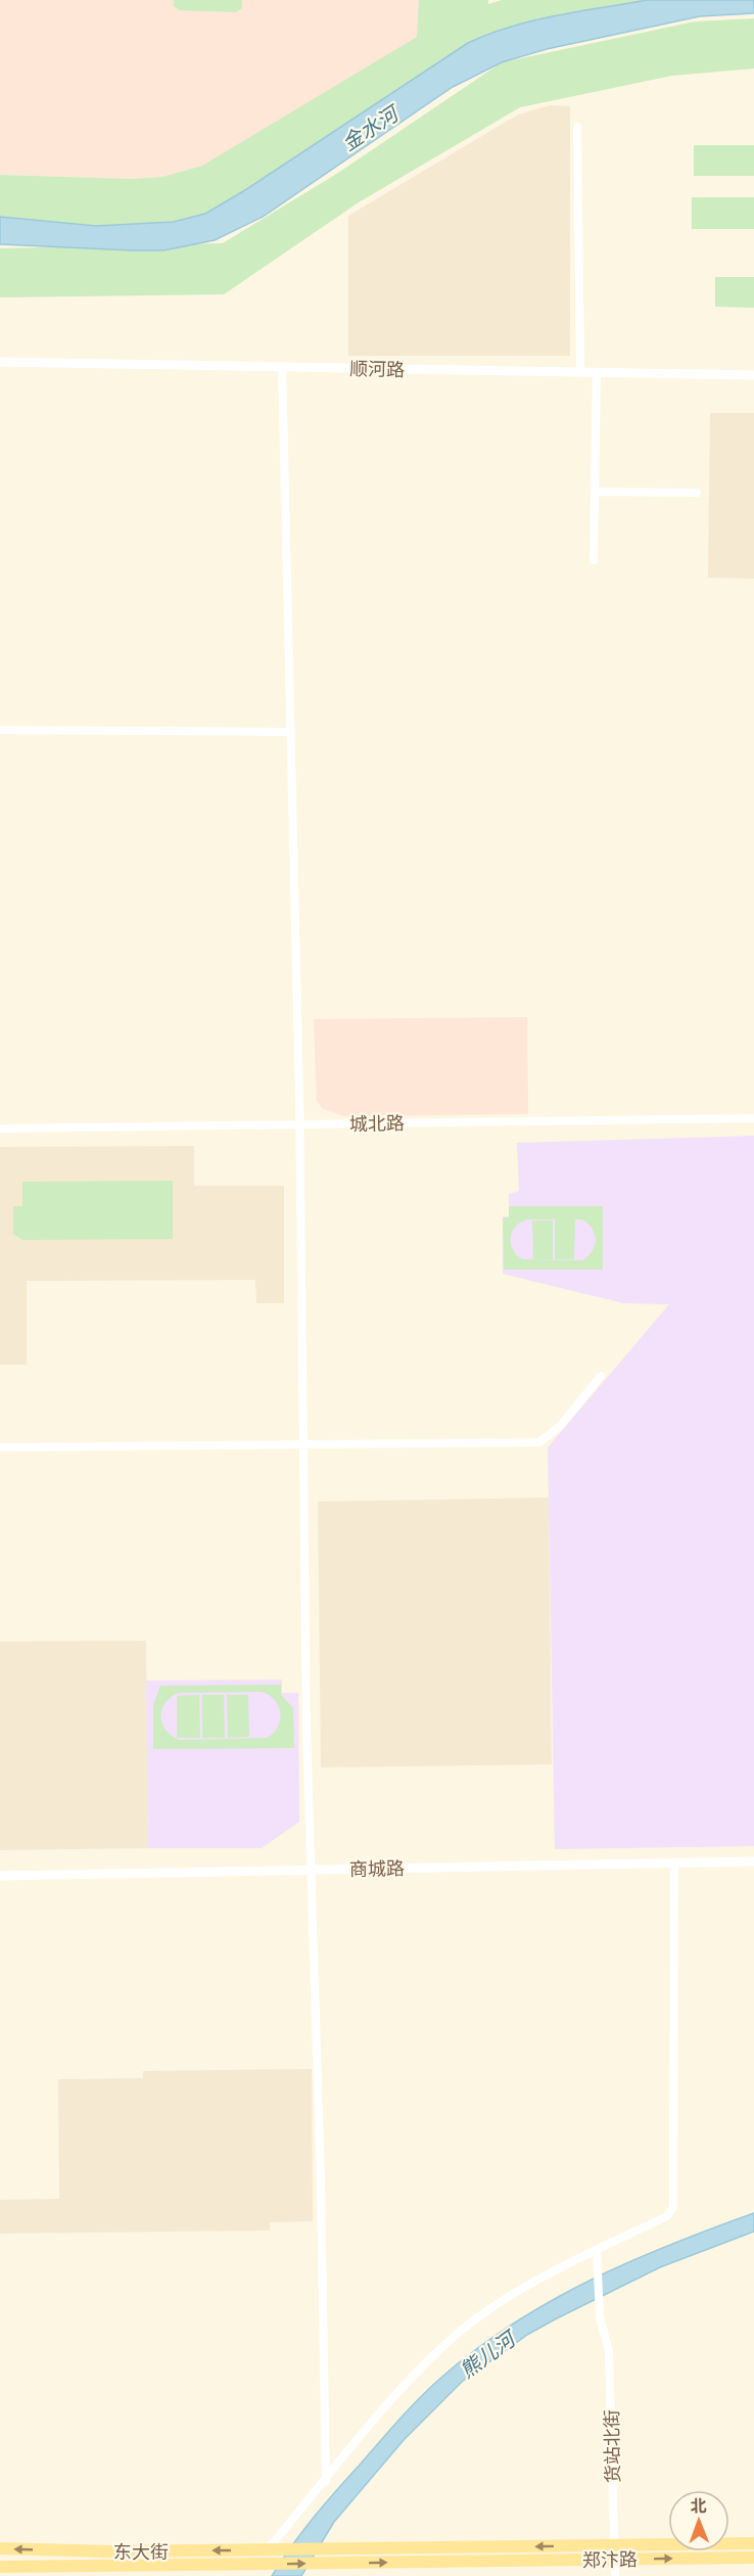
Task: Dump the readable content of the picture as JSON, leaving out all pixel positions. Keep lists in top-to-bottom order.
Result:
{
  "streets": {
    "main road": ["东大街", "郑汴路"],
    "street": [
      "顺河路",
      "城北路",
      "商城路",
      "货站北街"
    ]
  },
  "crossings": [
    ["货站北街", "郑汴路"],
    ["东大街", "郑汴路"]
  ],
  "water": ["金水河", "熊儿河"],
  "north": "top"
}
